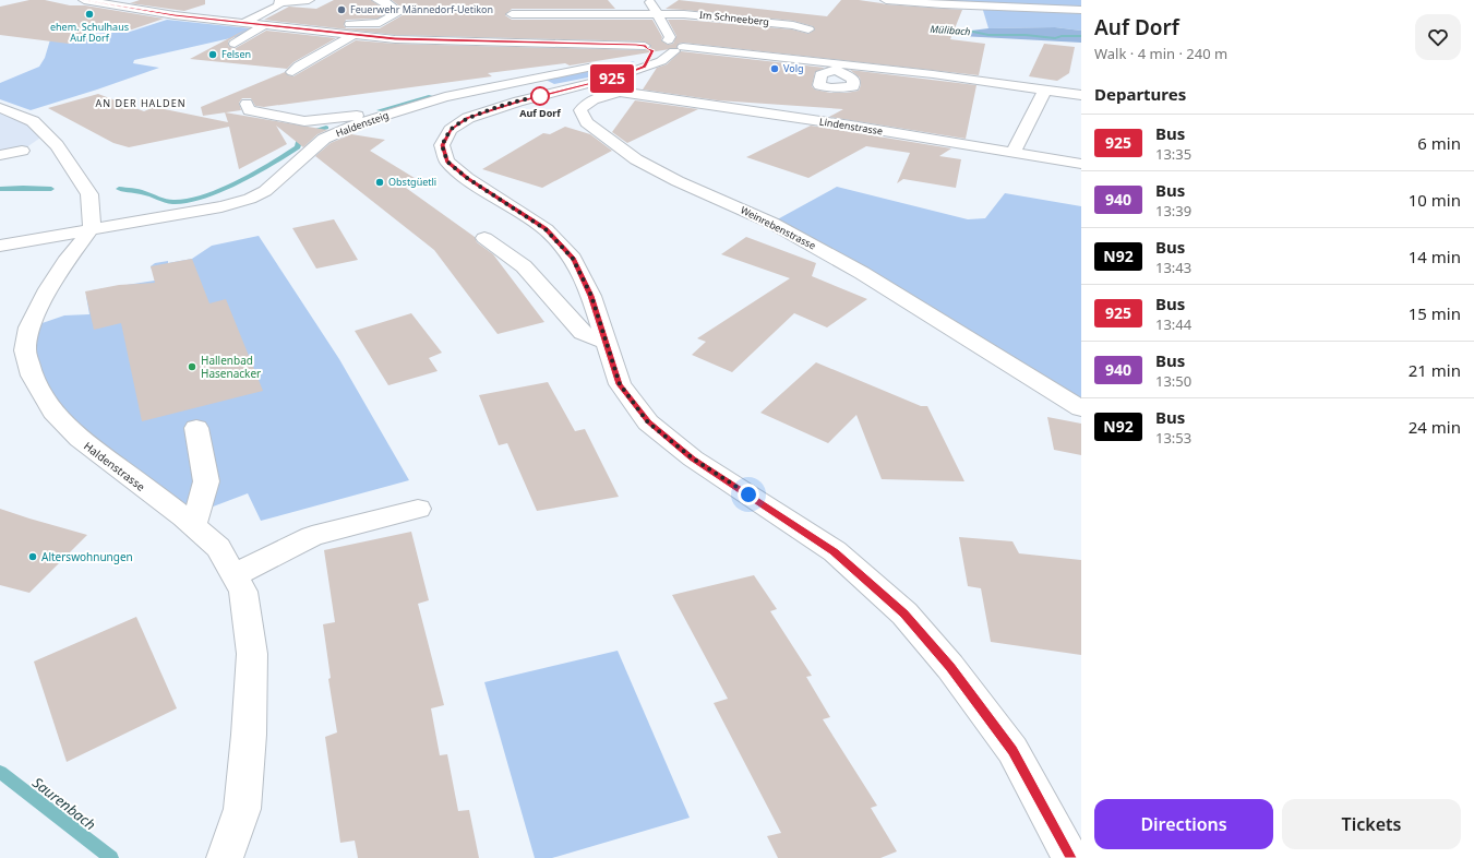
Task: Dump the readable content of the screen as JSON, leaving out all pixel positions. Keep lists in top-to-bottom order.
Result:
{
  "streets": {
    "street": [
      "Im Schneeberg",
      "Haldensteig",
      "Lindenstrasse",
      "Weinrebenstrasse",
      "Haldenstrasse"
    ]
  },
  "crossings": [
    ["Haldensteig", "Weinrebenstrasse"],
    ["Haldensteig", "Haldenstrasse"],
    ["Lindenstrasse", "Weinrebenstrasse"]
  ],
  "districts": ["AN DER HALDEN"],
  "water": ["Mülibach", "Saurenbach"],
  "places": [
    "Feuerwehr Männedorf-Uetikon",
    "ehem. Schulhaus Auf Dorf",
    "Felsen",
    "Volg",
    "Auf Dorf",
    "Obstgüetli",
    "Hallenbad Hasenacker",
    "Alterswohnungen"
  ],
  "lines": ["bus line 925"],
  "page": {
    "on_map": "925",
    "heading": [
      ["Auf Dorf", "Walk · 4 min · 240 m"],
      "Departures"
    ],
    "list": [
      {
        "mark": "925",
        "name": "Bus",
        "note": "13:35",
        "value": "6 min"
      },
      {
        "mark": "940",
        "name": "Bus",
        "note": "13:39",
        "value": "10 min"
      },
      {
        "mark": "N92",
        "name": "Bus",
        "note": "13:43",
        "value": "14 min"
      },
      {
        "mark": "925",
        "name": "Bus",
        "note": "13:44",
        "value": "15 min"
      },
      {
        "mark": "940",
        "name": "Bus",
        "note": "13:50",
        "value": "21 min"
      },
      {
        "mark": "N92",
        "name": "Bus",
        "note": "13:53",
        "value": "24 min"
      }
    ],
    "buttons": ["Directions", "Tickets"]
  }
}
